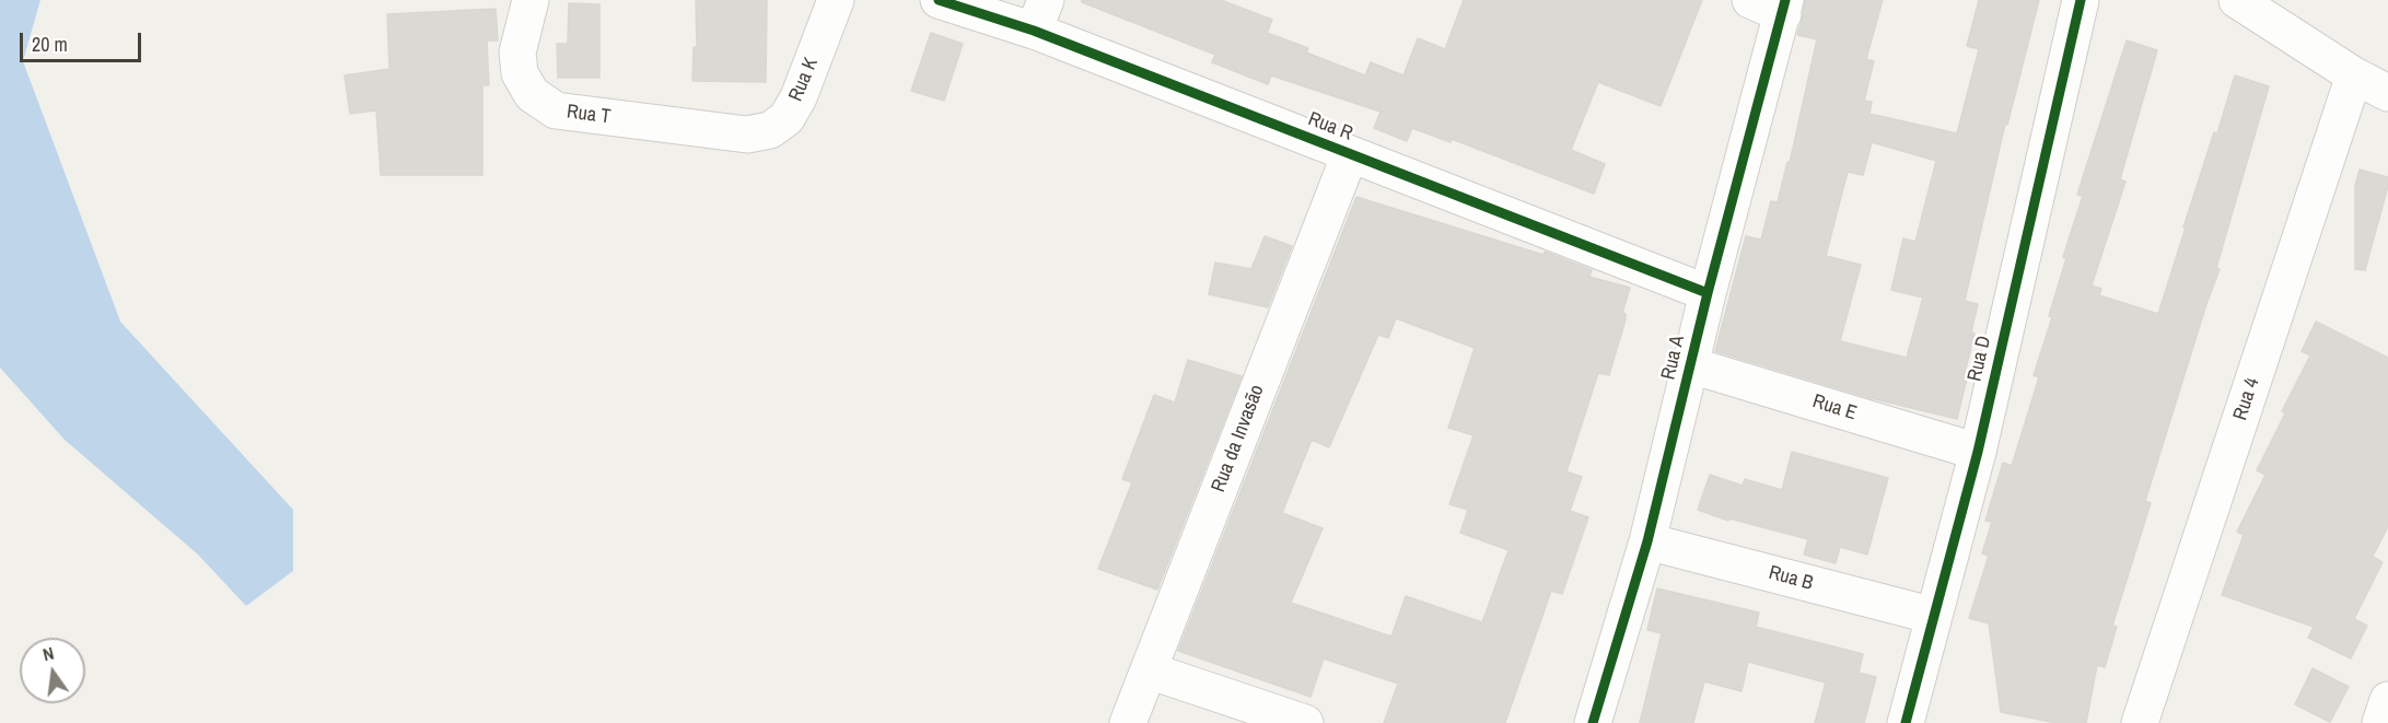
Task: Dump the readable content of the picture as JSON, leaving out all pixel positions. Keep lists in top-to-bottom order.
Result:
{
  "streets": {
    "street": [
      "Rua K",
      "Rua T",
      "Rua R",
      "Rua A",
      "Rua D",
      "Rua 4",
      "Rua E",
      "Rua da Invasão",
      "Rua B"
    ]
  },
  "crossings": [
    ["Rua K", "Rua T"],
    ["Rua R", "Rua A"],
    ["Rua R", "Rua da Invasão"],
    ["Rua A", "Rua E"],
    ["Rua A", "Rua B"],
    ["Rua D", "Rua E"],
    ["Rua D", "Rua B"]
  ],
  "scale_bar": "20 m",
  "north": "top"
}
